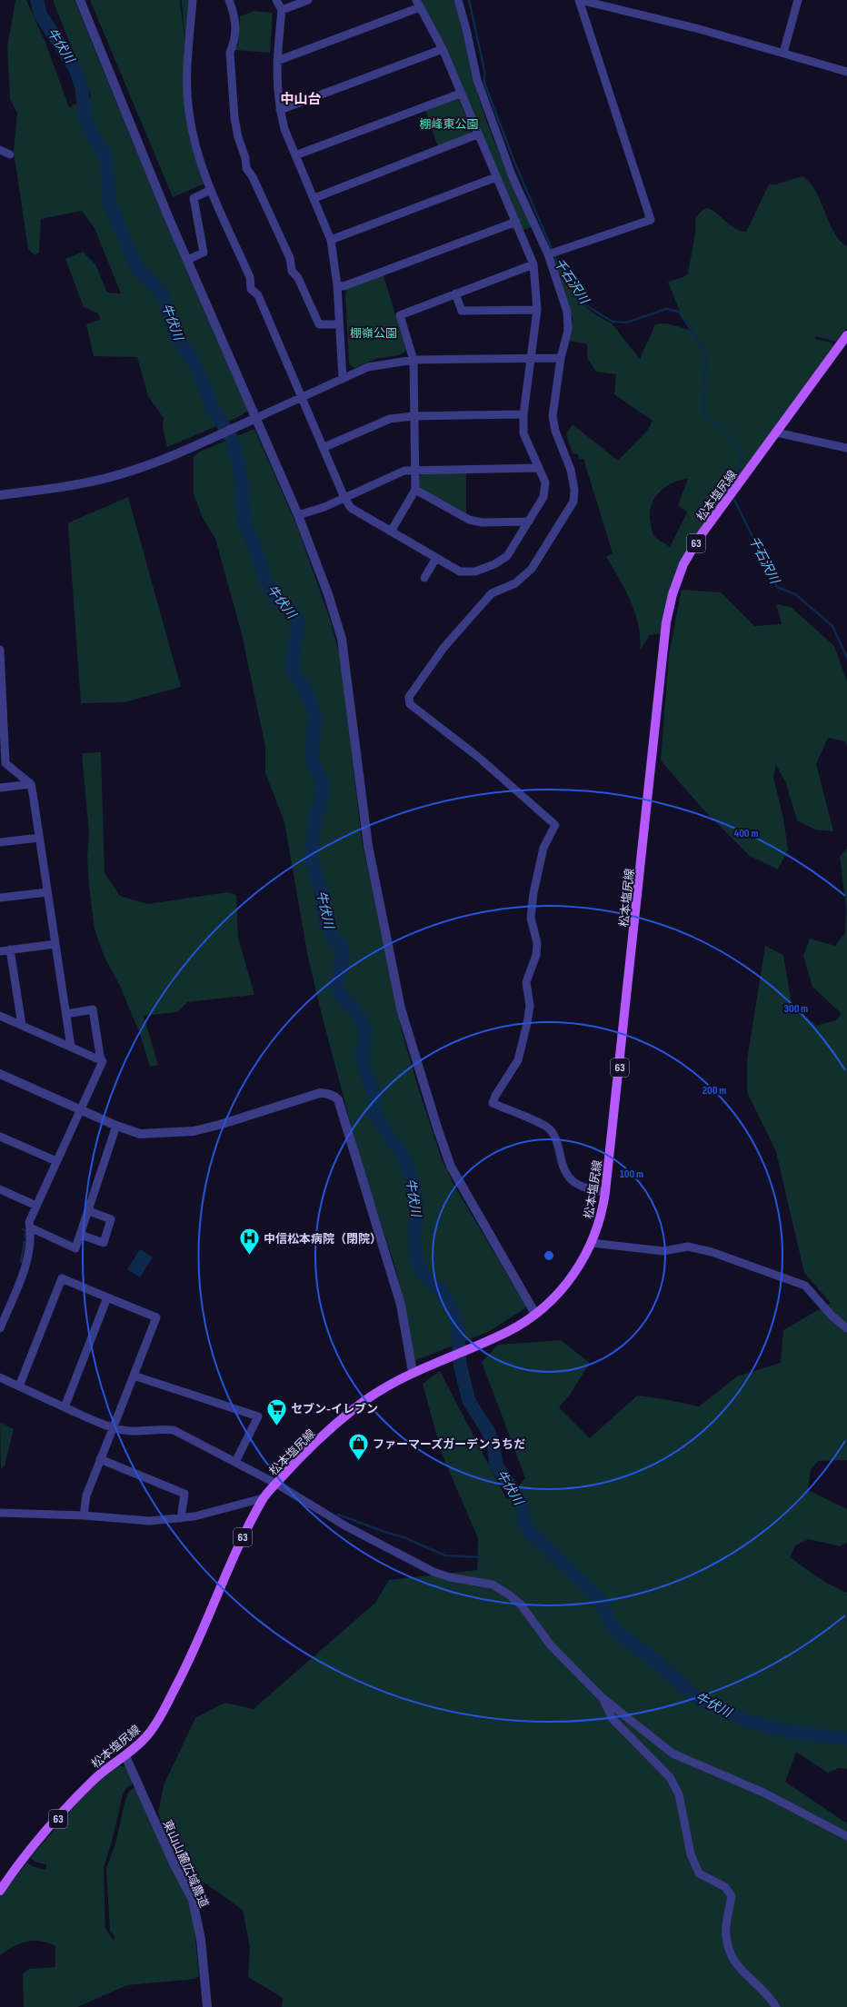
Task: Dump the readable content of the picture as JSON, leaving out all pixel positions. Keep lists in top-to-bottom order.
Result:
{
  "streets": {
    "main road": ["松本塩尻線", "63"],
    "street": ["東山山麓広域農道"]
  },
  "crossings": [
    ["松本塩尻線", "東山山麓広域農道"]
  ],
  "districts": ["中山台"],
  "water": ["牛伏川", "千石沢川"],
  "parks": ["棚峰東公園", "棚嶺公園"],
  "places": {
    "hospital": ["中信松本病院（閉院）"],
    "supermarket": ["セブン-イレブン"],
    "shop": ["ファーマーズガーデンうちだ"]
  },
  "rings": [
    "400 m",
    "300 m",
    "200 m",
    "100 m"
  ]
}
